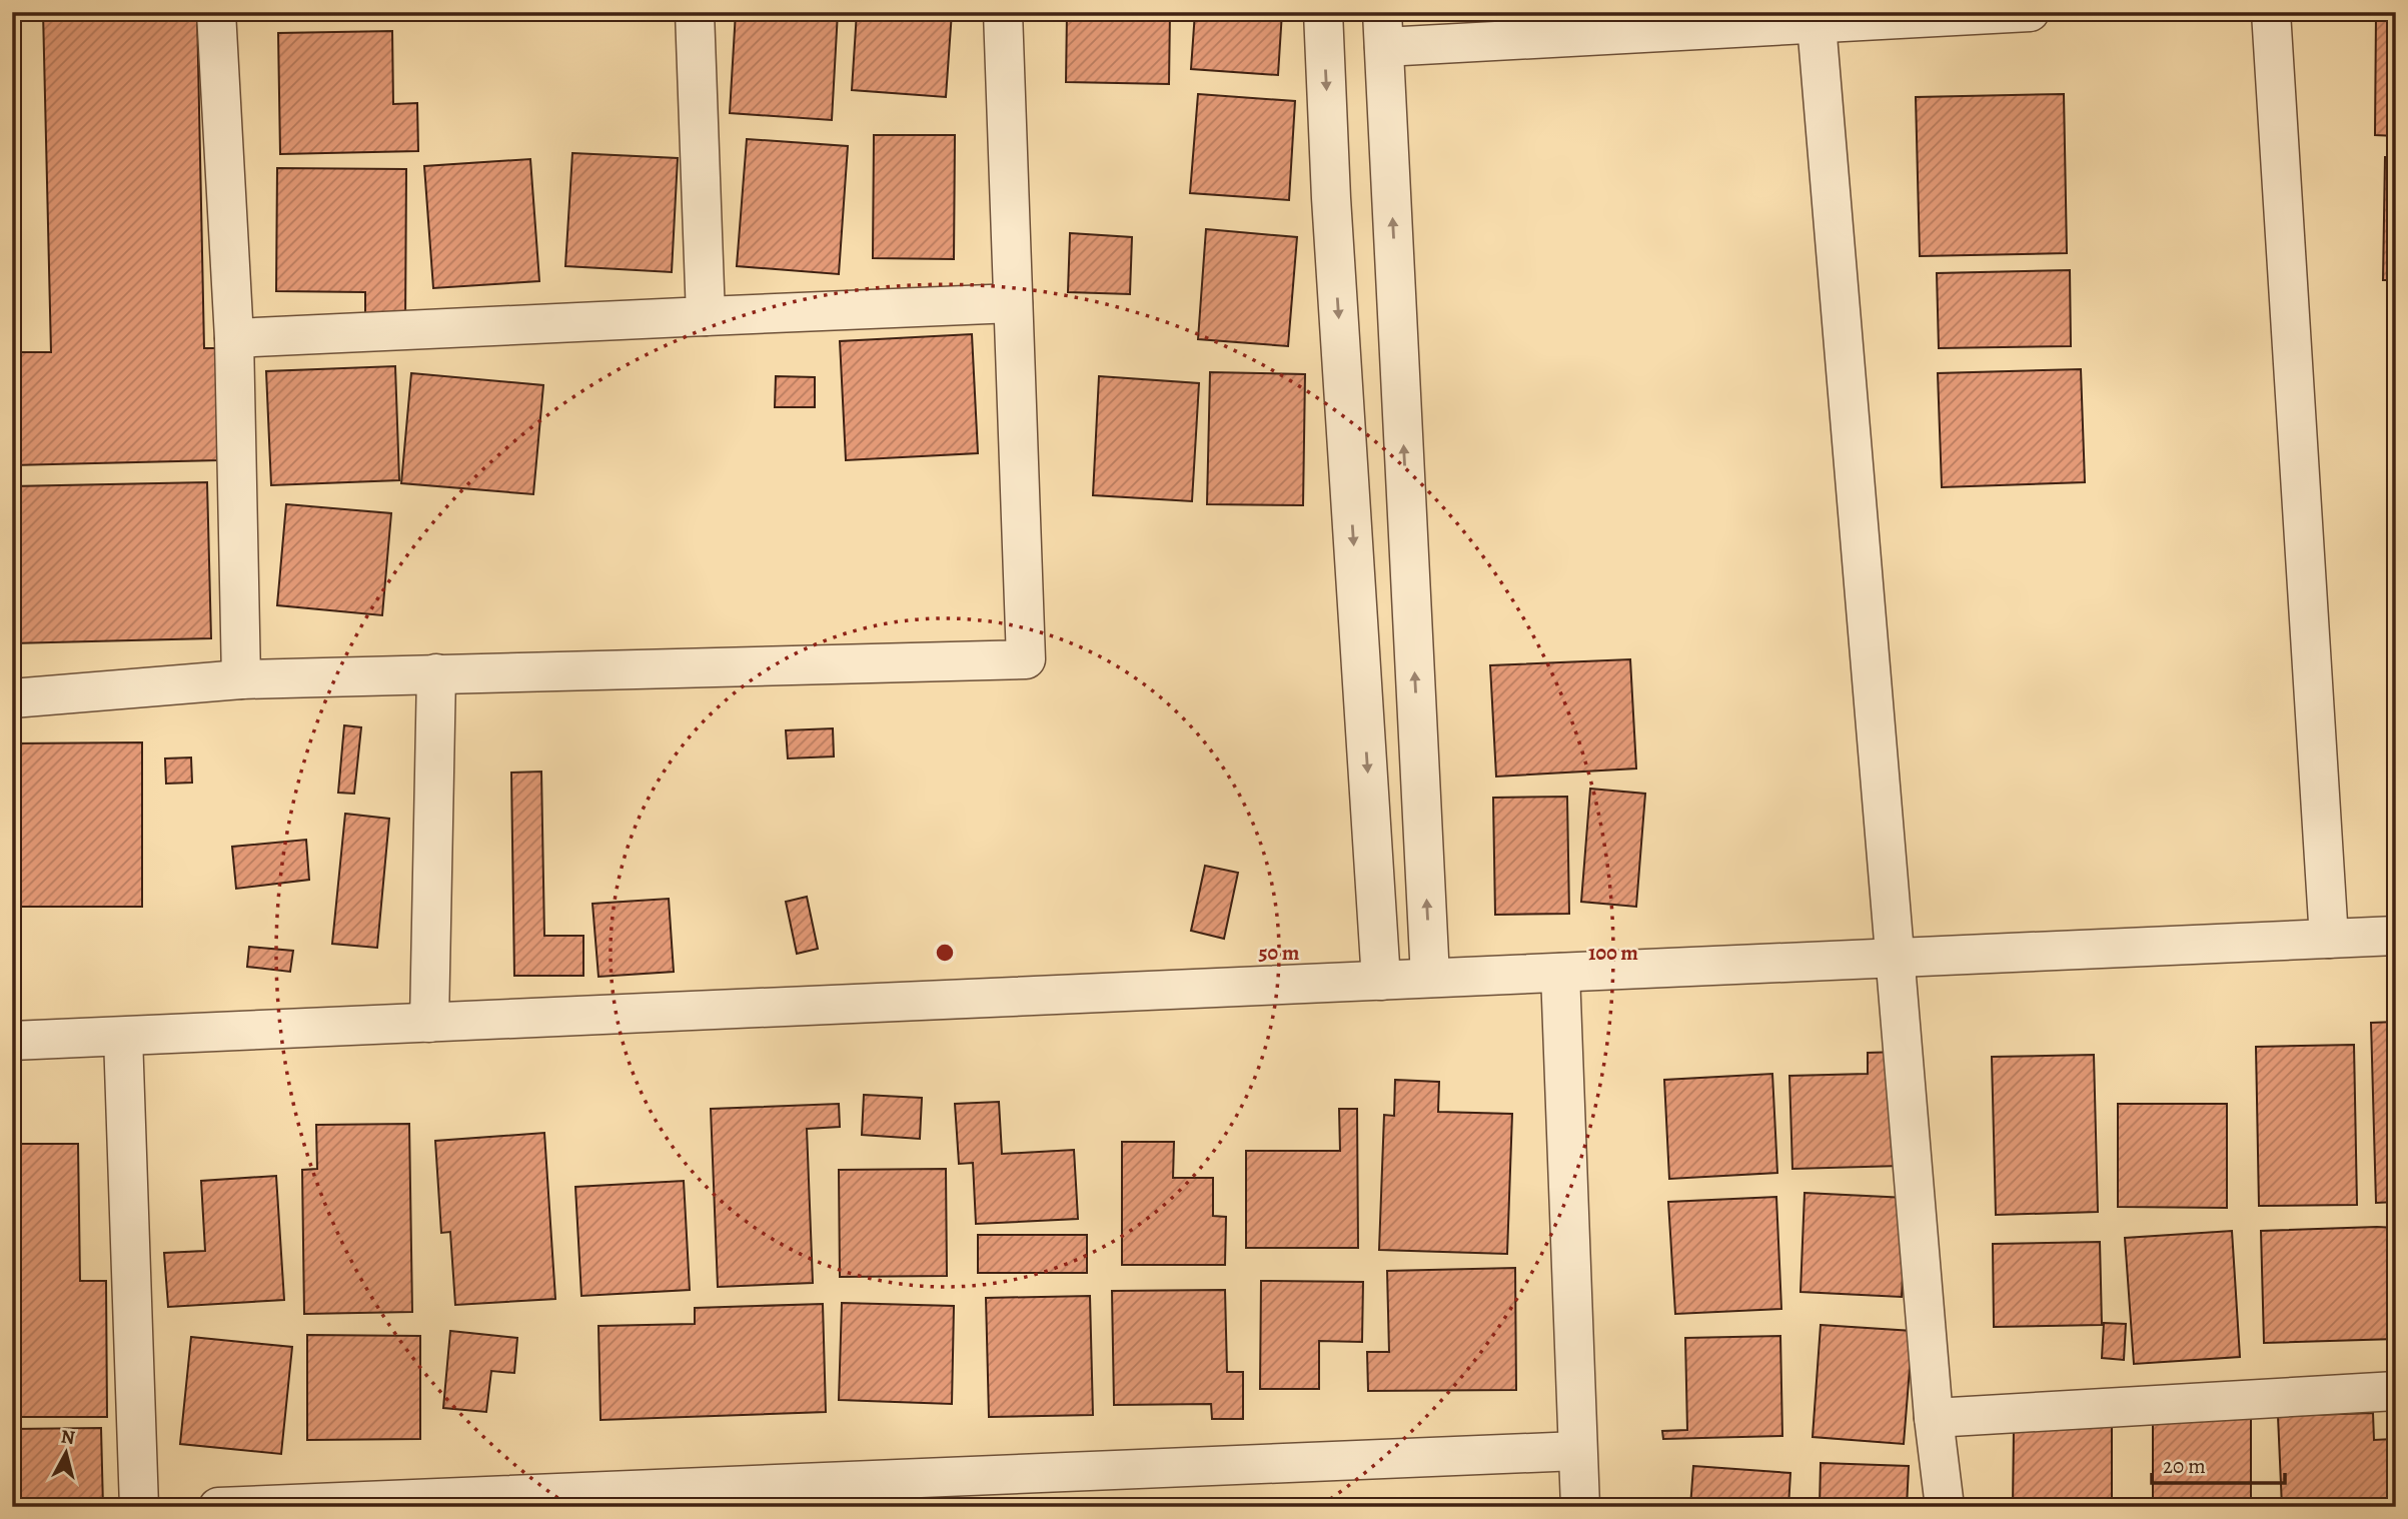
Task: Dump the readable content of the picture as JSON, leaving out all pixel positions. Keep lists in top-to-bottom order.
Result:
{
  "scale_bar": "20 m",
  "north": "top",
  "rings": ["50 m", "100 m"]
}
